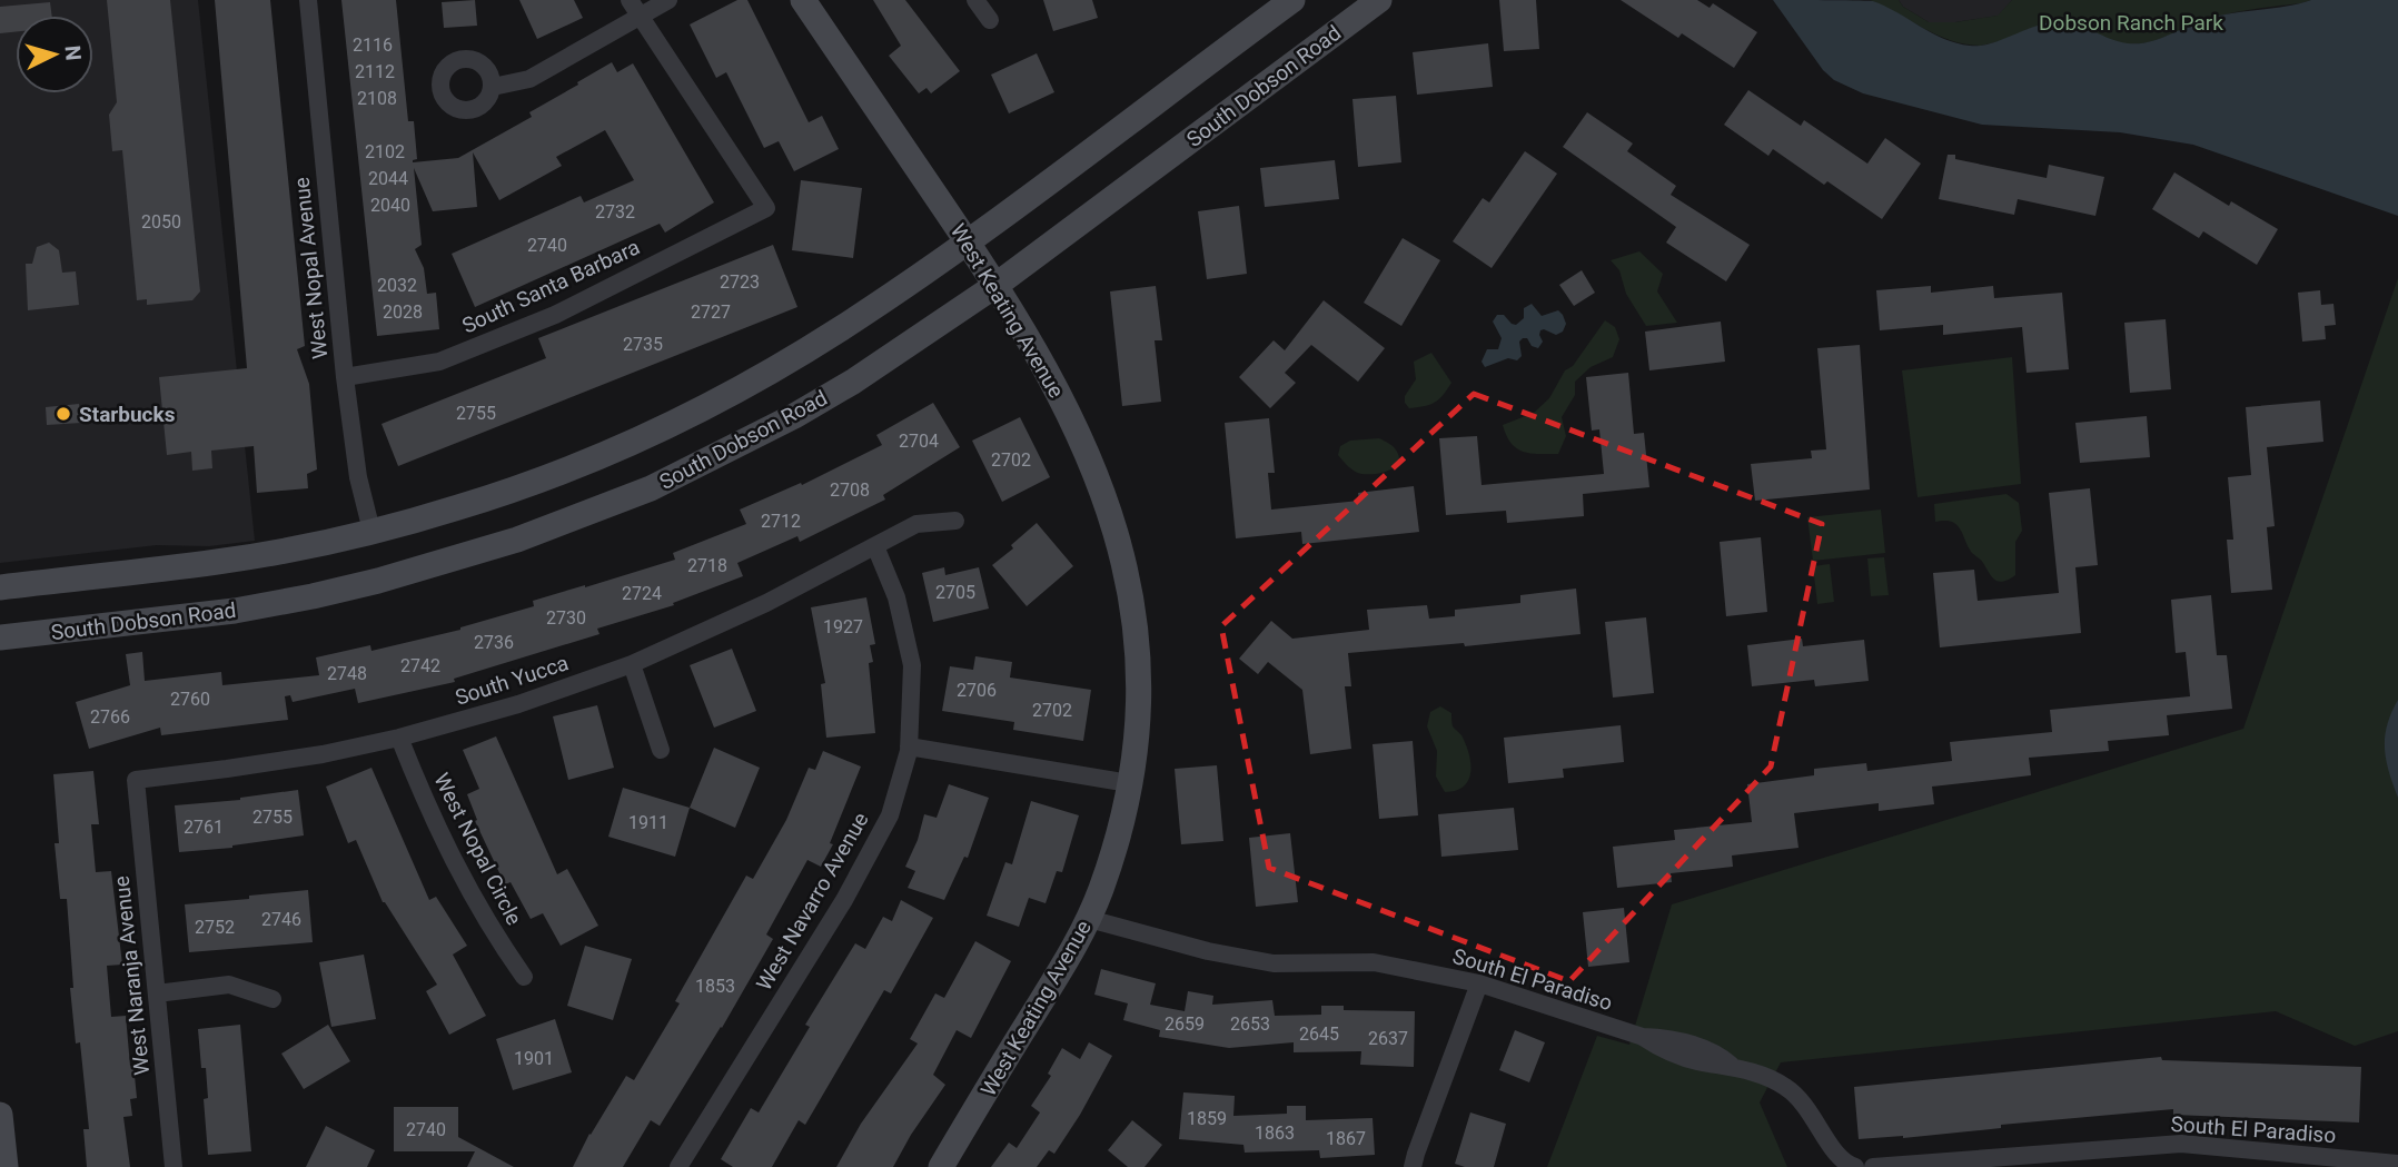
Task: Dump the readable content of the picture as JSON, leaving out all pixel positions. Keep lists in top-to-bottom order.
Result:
{
  "streets": {
    "main road": ["South Dobson Road", "West Keating Avenue"],
    "street": [
      "West Nopal Avenue",
      "South Santa Barbara",
      "South Yucca",
      "West Nopal Circle",
      "West Navarro Avenue",
      "West Naranja Avenue",
      "South El Paradiso"
    ]
  },
  "crossings": [
    ["South Dobson Road", "West Keating Avenue"],
    ["West Nopal Avenue", "South Santa Barbara"],
    ["West Keating Avenue", "South El Paradiso"],
    ["South Yucca", "West Nopal Circle"],
    ["South Yucca", "West Navarro Avenue"],
    ["South Yucca", "West Naranja Avenue"]
  ],
  "parks": ["Dobson Ranch Park"],
  "places": ["Starbucks"],
  "house_numbers": [
    "2116",
    "2112",
    "2108",
    "2102",
    "2044",
    "2040",
    "2732",
    "2050",
    "2740",
    "2723",
    "2032",
    "2028",
    "2727",
    "2735",
    "2755",
    "2704",
    "2702",
    "2708",
    "2712",
    "2718",
    "2705",
    "2724",
    "2730",
    "1927",
    "2736",
    "2742",
    "2748",
    "2706",
    "2760",
    "2702",
    "2766",
    "2755",
    "1911",
    "2761",
    "2746",
    "2752",
    "1853",
    "2659",
    "2653",
    "2645",
    "2637",
    "1901",
    "1859",
    "2740",
    "1863",
    "1867"
  ],
  "north": "right"
}
